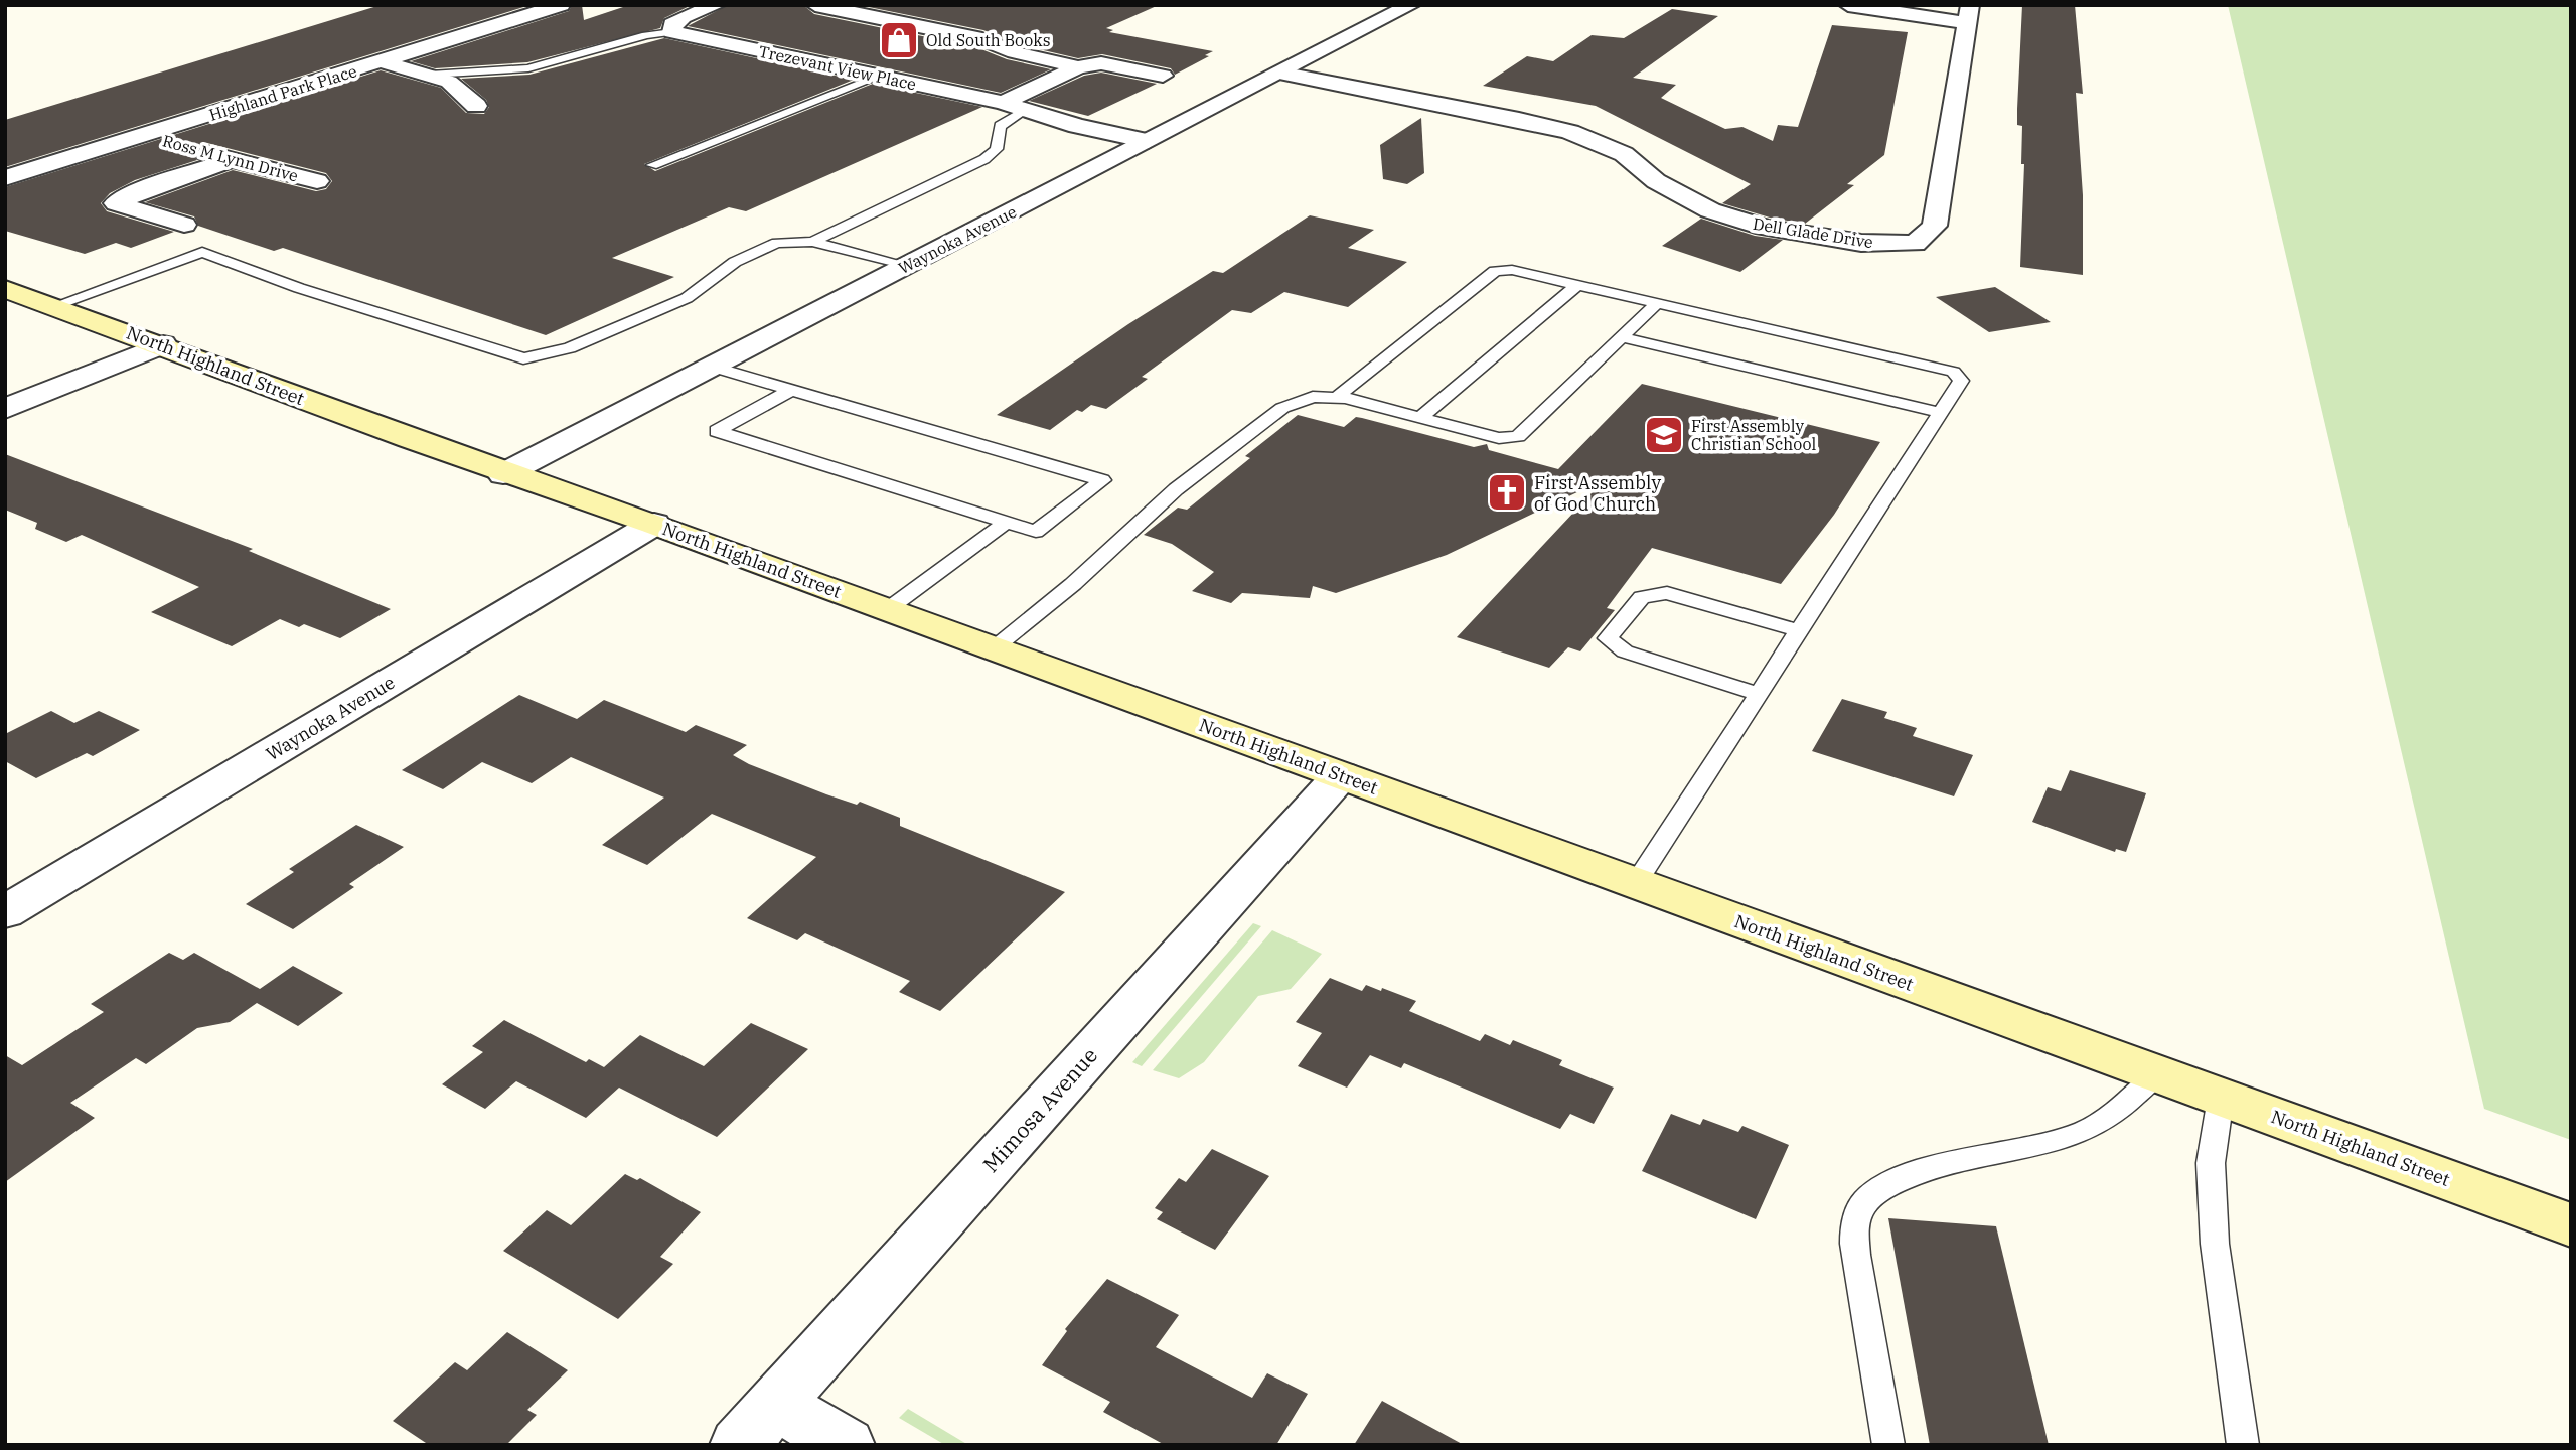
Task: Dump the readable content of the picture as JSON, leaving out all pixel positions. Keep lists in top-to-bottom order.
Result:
{
  "streets": {
    "main road": ["North Highland Street"],
    "street": [
      "Trezevant View Place",
      "Highland Park Place",
      "Ross M Lynn Drive",
      "Dell Glade Drive",
      "Waynoka Avenue",
      "Mimosa Avenue"
    ]
  },
  "crossings": [
    ["Trezevant View Place", "Waynoka Avenue"],
    ["Highland Park Place", "Ross M Lynn Drive"],
    ["Dell Glade Drive", "Waynoka Avenue"],
    ["Waynoka Avenue", "North Highland Street"],
    ["North Highland Street", "Mimosa Avenue"]
  ],
  "places": {
    "shop": ["Old South Books"],
    "school or university": ["First Assembly Christian School"],
    "church": ["First Assembly of God Church"]
  }
}
